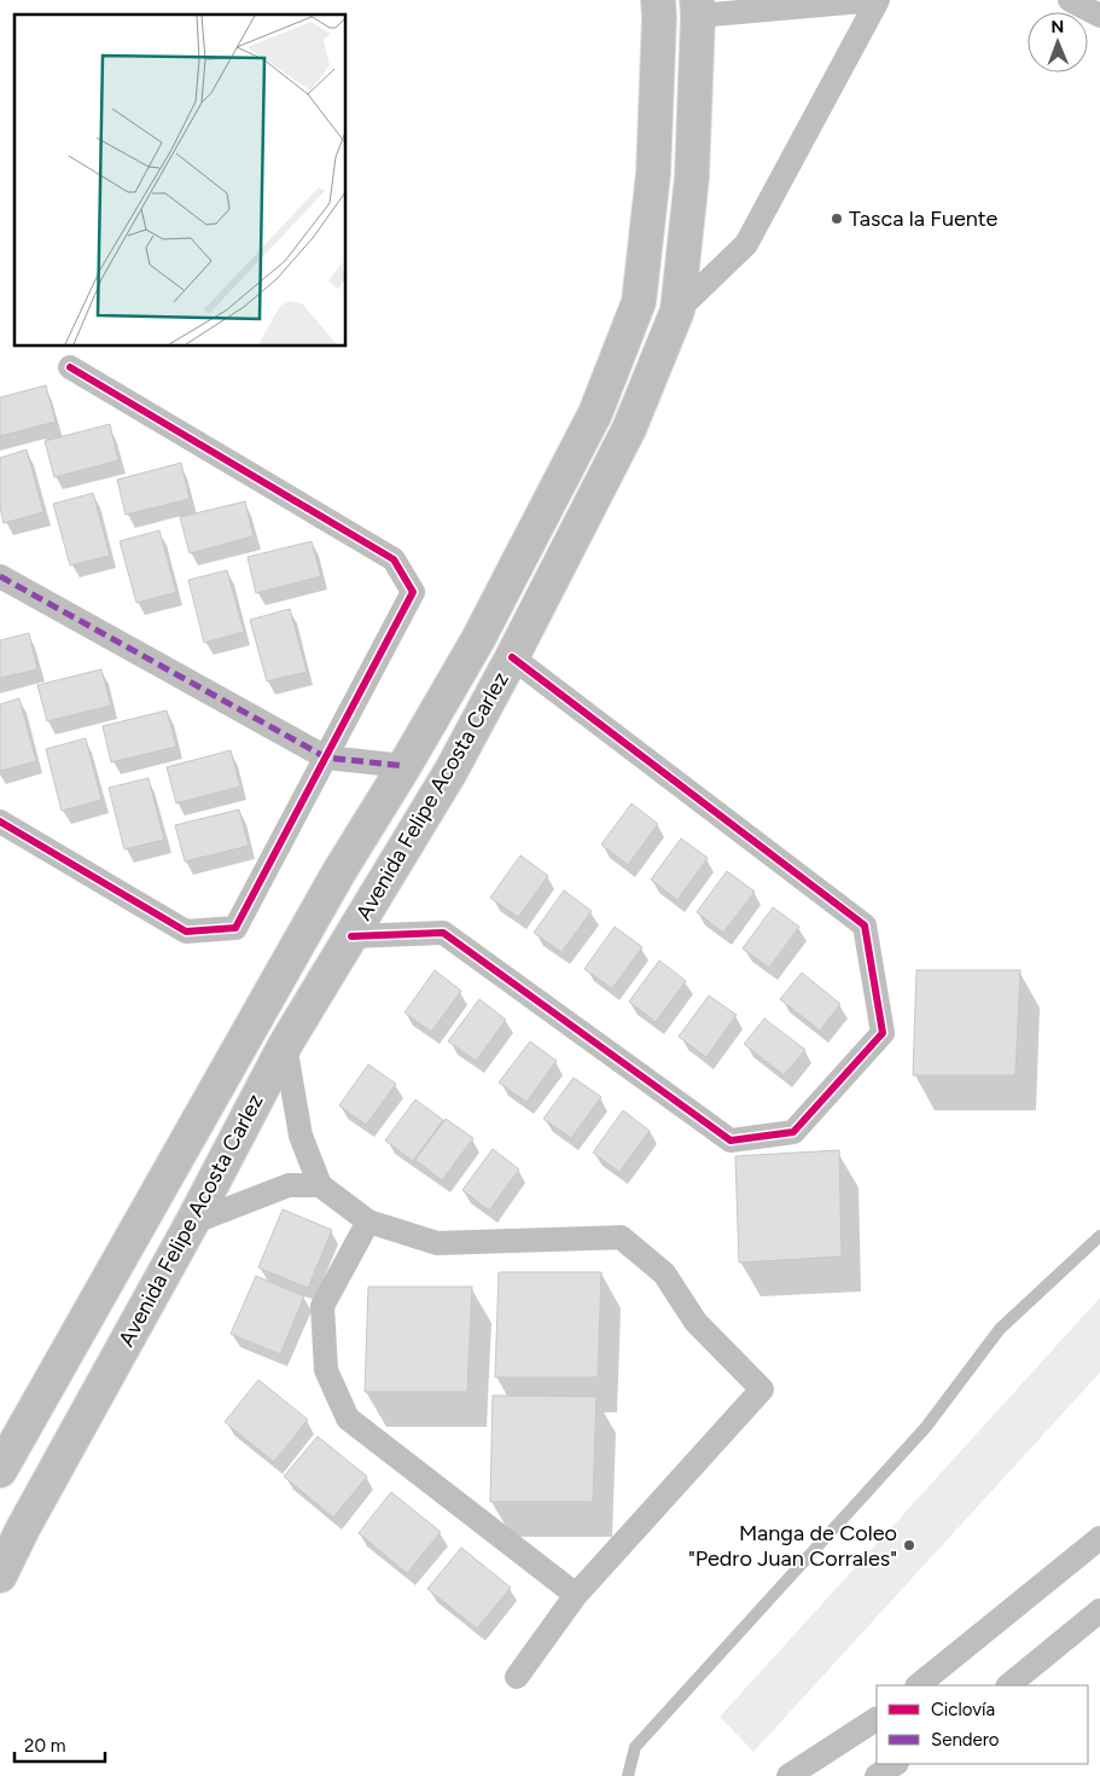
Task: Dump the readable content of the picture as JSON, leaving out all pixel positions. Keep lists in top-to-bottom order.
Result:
{
  "streets": {
    "highway": ["Avenida Felipe Acosta Carlez"]
  },
  "places": ["Tasca la Fuente", "Manga de Coleo \"Pedro Juan Corrales\""],
  "legend": ["Ciclovía", "Sendero"],
  "scale_bar": "20 m",
  "north": "top"
}
